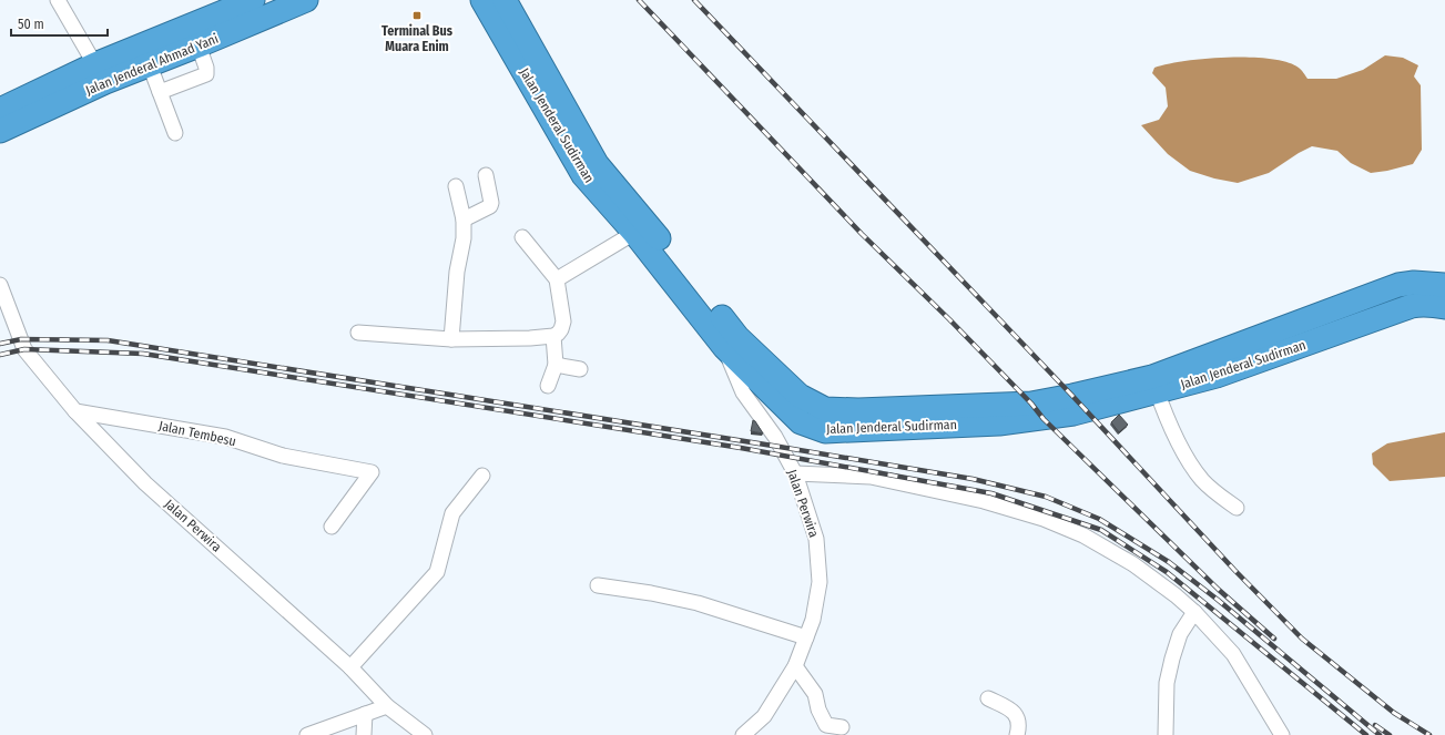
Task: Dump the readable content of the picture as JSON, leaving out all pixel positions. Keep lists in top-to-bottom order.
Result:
{
  "streets": {
    "highway": ["Jalan Jenderal Ahmad Yani", "Jalan Jenderal Sudirman"],
    "street": ["Jalan Tembesu", "Jalan Perwira"]
  },
  "crossings": [
    ["Jalan Jenderal Sudirman", "Jalan Perwira"],
    ["Jalan Tembesu", "Jalan Perwira"]
  ],
  "places": {
    "transit": ["Terminal Bus Muara Enim"]
  },
  "scale_bar": "50 m"
}
